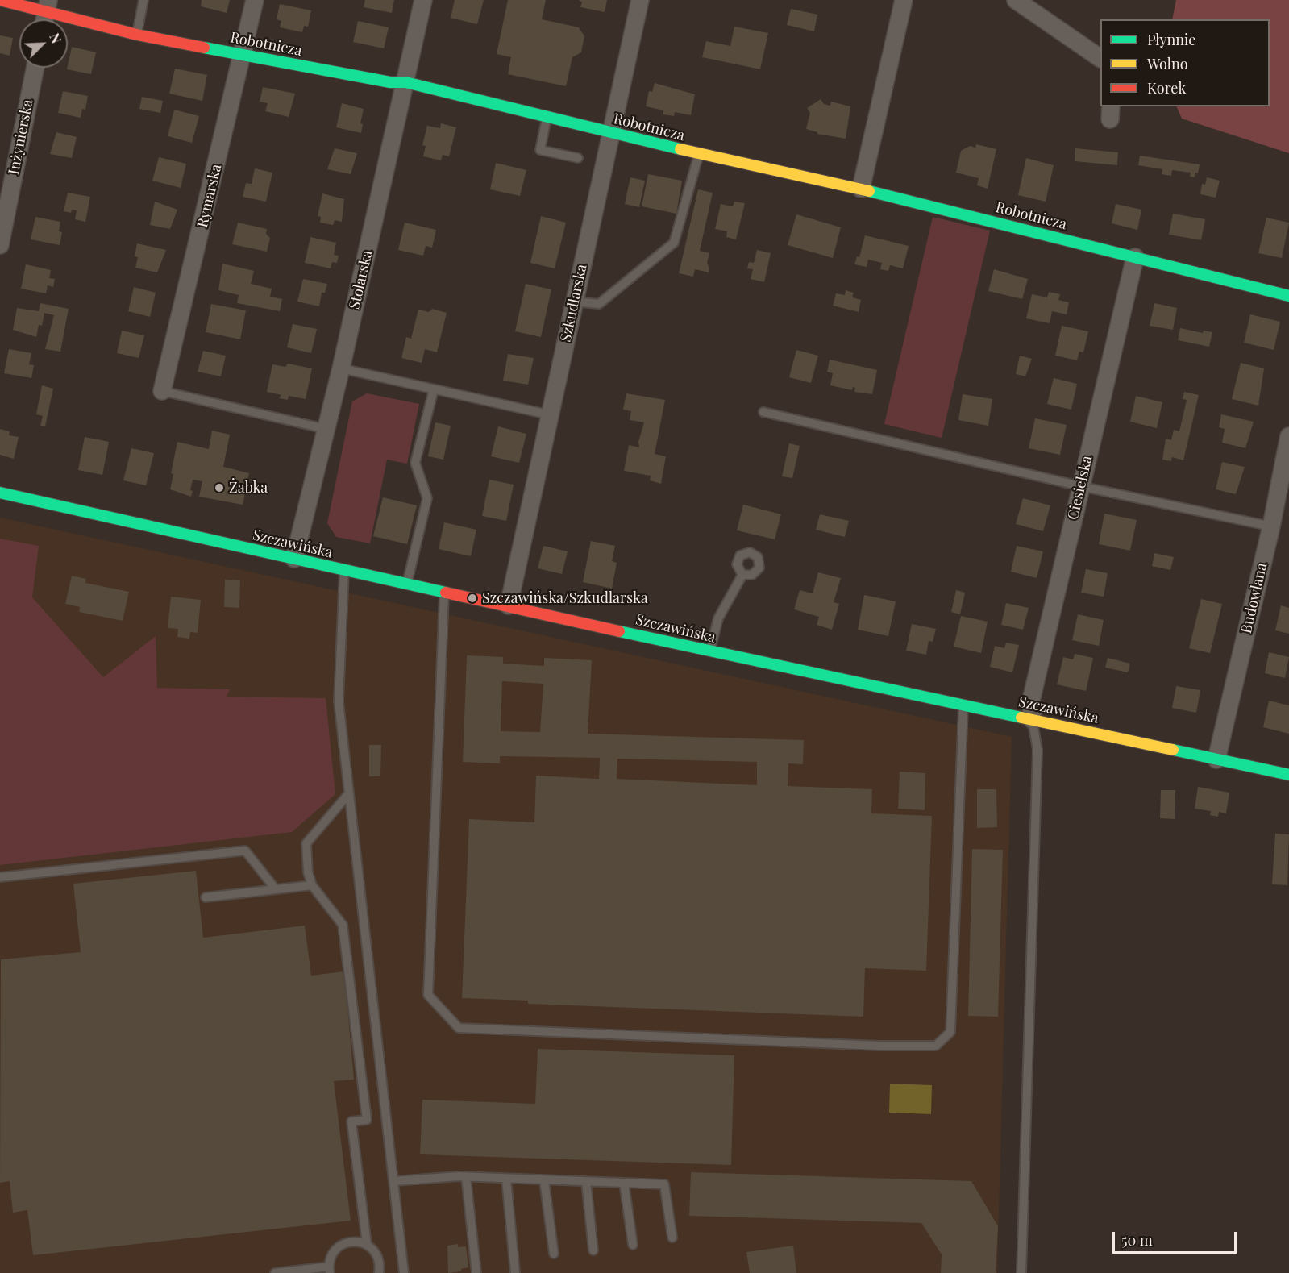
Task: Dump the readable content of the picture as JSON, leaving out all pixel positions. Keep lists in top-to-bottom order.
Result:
{
  "streets": {
    "street": [
      "Robotnicza",
      "Inżynierska",
      "Rymarska",
      "Stolarska",
      "Szkudlarska",
      "Ciesielska",
      "Szczawińska",
      "Budowlana"
    ]
  },
  "crossings": [
    ["Robotnicza", "Rymarska"],
    ["Robotnicza", "Stolarska"],
    ["Robotnicza", "Szkudlarska"],
    ["Robotnicza", "Ciesielska"],
    ["Stolarska", "Szczawińska"],
    ["Szkudlarska", "Szczawińska"],
    ["Ciesielska", "Szczawińska"],
    ["Szczawińska", "Budowlana"]
  ],
  "places": ["Żabka", "Szczawińska/Szkudlarska"],
  "legend": ["Płynnie", "Wolno", "Korek"],
  "scale_bar": "50 m",
  "north": "top right"
}
